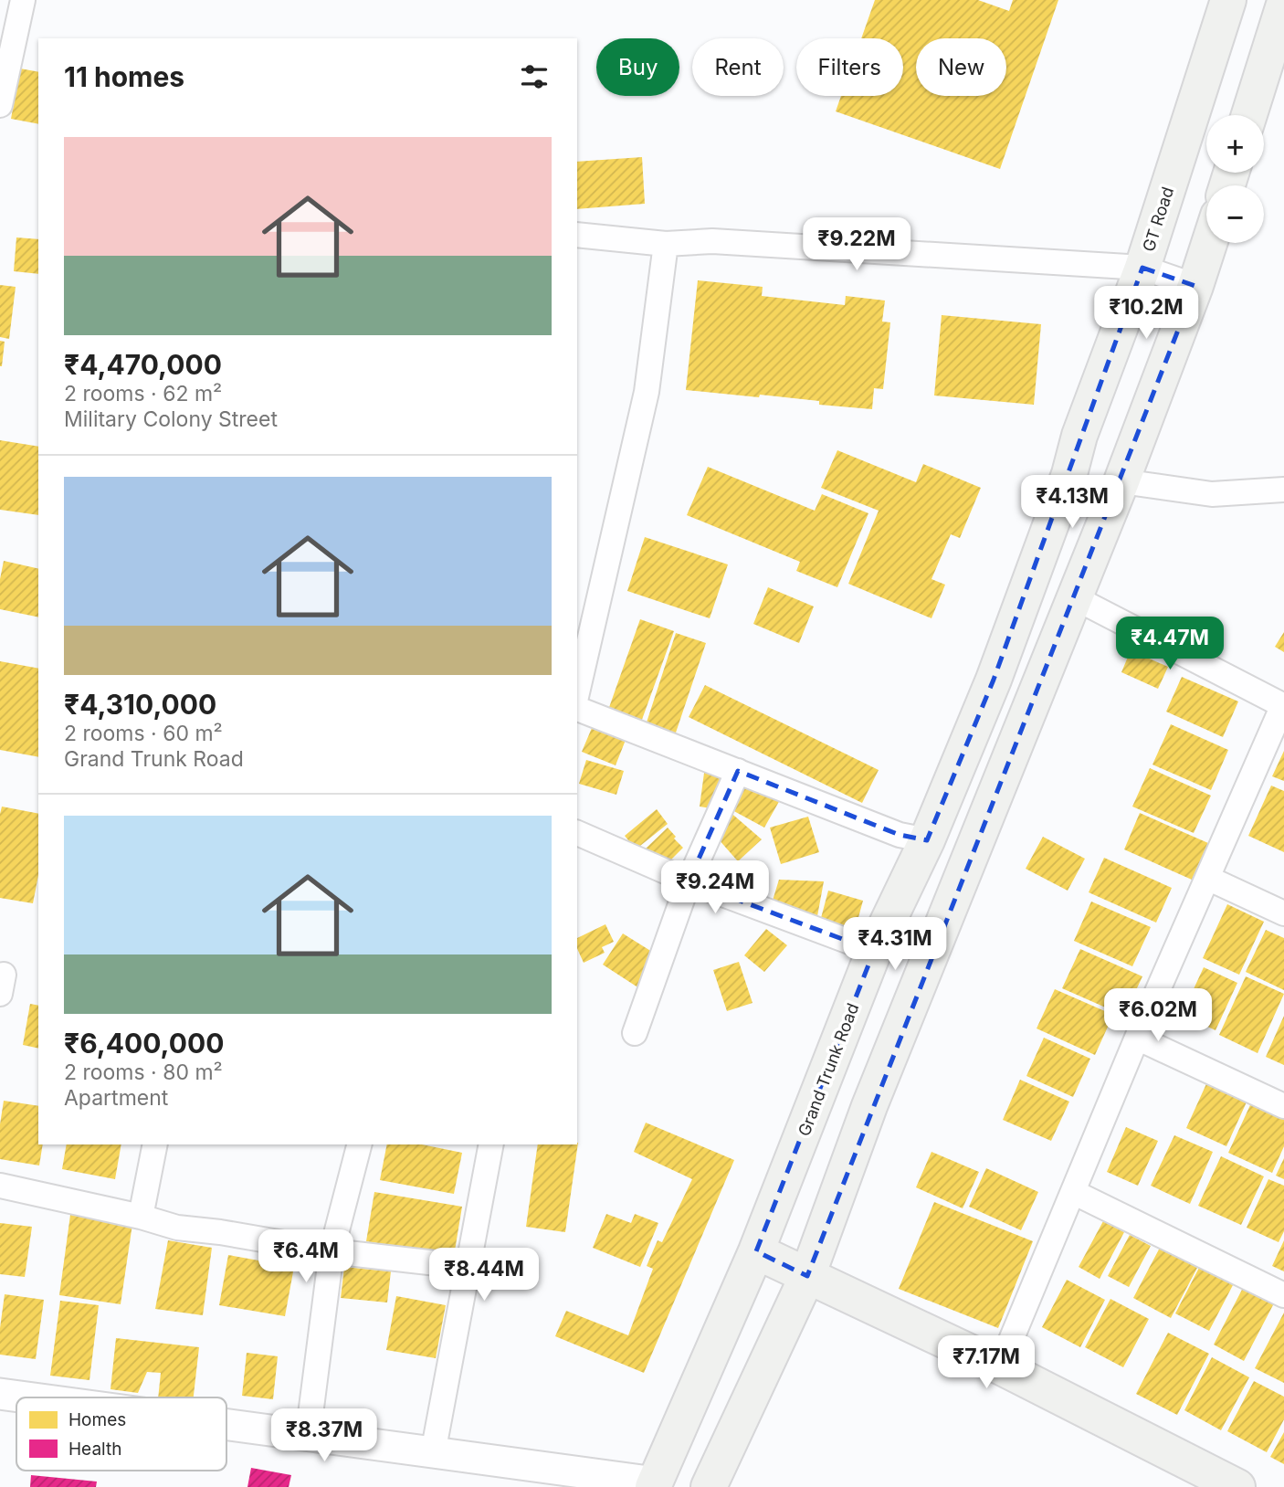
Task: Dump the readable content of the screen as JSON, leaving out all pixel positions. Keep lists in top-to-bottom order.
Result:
{
  "streets": {
    "main road": ["GT Road", "Grand Trunk Road"]
  },
  "crossings": [
    ["GT Road", "Grand Trunk Road"]
  ],
  "legend": ["Homes", "Health"],
  "page": {
    "chip": [
      "Buy",
      "Rent",
      "Filters",
      "New"
    ],
    "heading": "11 homes",
    "map_buttons": ["+", "−"],
    "list": [
      {
        "name": "₹4,470,000",
        "note": "2 rooms · 62 m² · Military Colony Street"
      },
      {
        "name": "₹4,310,000",
        "note": "2 rooms · 60 m² · Grand Trunk Road"
      },
      {
        "name": "₹6,400,000",
        "note": "2 rooms · 80 m² · Apartment"
      }
    ],
    "price": [
      "₹9.22M",
      "₹10.2M",
      "₹4.13M",
      "₹4.47M",
      "₹9.24M",
      "₹4.31M",
      "₹6.02M",
      "₹6.4M",
      "₹8.44M",
      "₹7.17M",
      "₹8.37M"
    ]
  }
}
